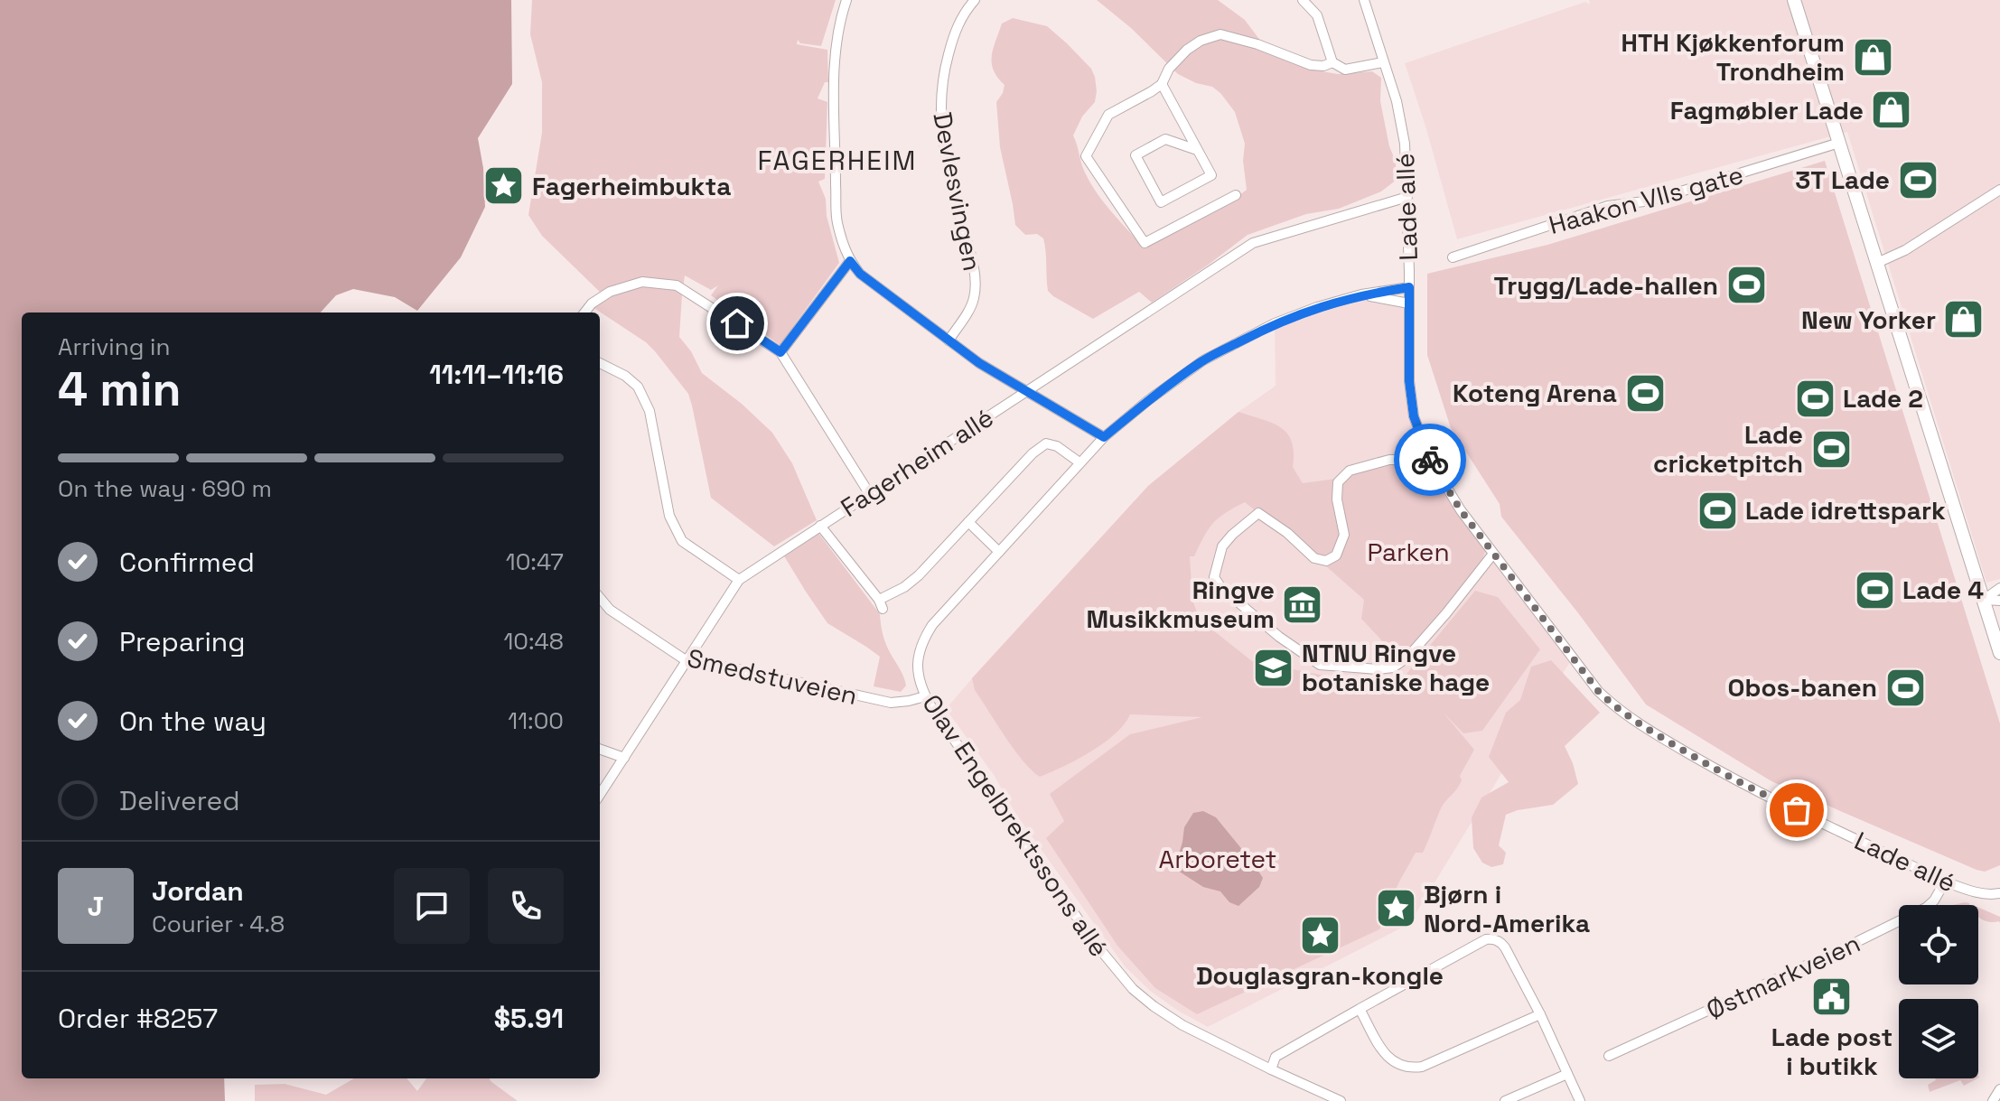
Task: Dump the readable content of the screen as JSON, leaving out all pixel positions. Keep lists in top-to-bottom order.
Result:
{
  "streets": {
    "street": [
      "Devlesvingen",
      "Haakon VIIs gate",
      "Lade allé",
      "Fagerheim allé",
      "Smedstuveien",
      "Olav Engelbrektssons allé",
      "Østmarkveien"
    ]
  },
  "crossings": [
    ["Lade allé", "Fagerheim allé"],
    ["Lade allé", "Olav Engelbrektssons allé"],
    ["Lade allé", "Østmarkveien"],
    ["Fagerheim allé", "Smedstuveien"],
    ["Smedstuveien", "Olav Engelbrektssons allé"]
  ],
  "districts": ["FAGERHEIM"],
  "parks": ["Parken", "Arboretet"],
  "places": {
    "shop": ["HTH Kjøkkenforum Trondheim", "Fagmøbler Lade", "New Yorker"],
    "sports": [
      "3T Lade",
      "Trygg/Lade-hallen",
      "Koteng Arena",
      "Lade 2",
      "Lade cricketpitch",
      "Lade idrettspark",
      "Lade 4",
      "Obos-banen"
    ],
    "place": ["Fagerheimbukta", "Bjørn i Nord-Amerika", "Douglasgran-kongle"],
    "museum": ["Ringve Musikkmuseum"],
    "school or university": ["NTNU Ringve botaniske hage"],
    "public building": ["Lade post i butikk"]
  },
  "page": {
    "heading": ["4 min", "Arriving in", "11:11–11:16"],
    "panel": [
      "Jordan",
      "Courier · 4.8",
      "Order #8257",
      "$5.91"
    ],
    "bar": "On the way · 690 m",
    "list": [
      ["Confirmed", "10:47"],
      ["Preparing", "10:48"],
      ["On the way", "11:00"],
      "Delivered"
    ],
    "round": "J"
  }
}
